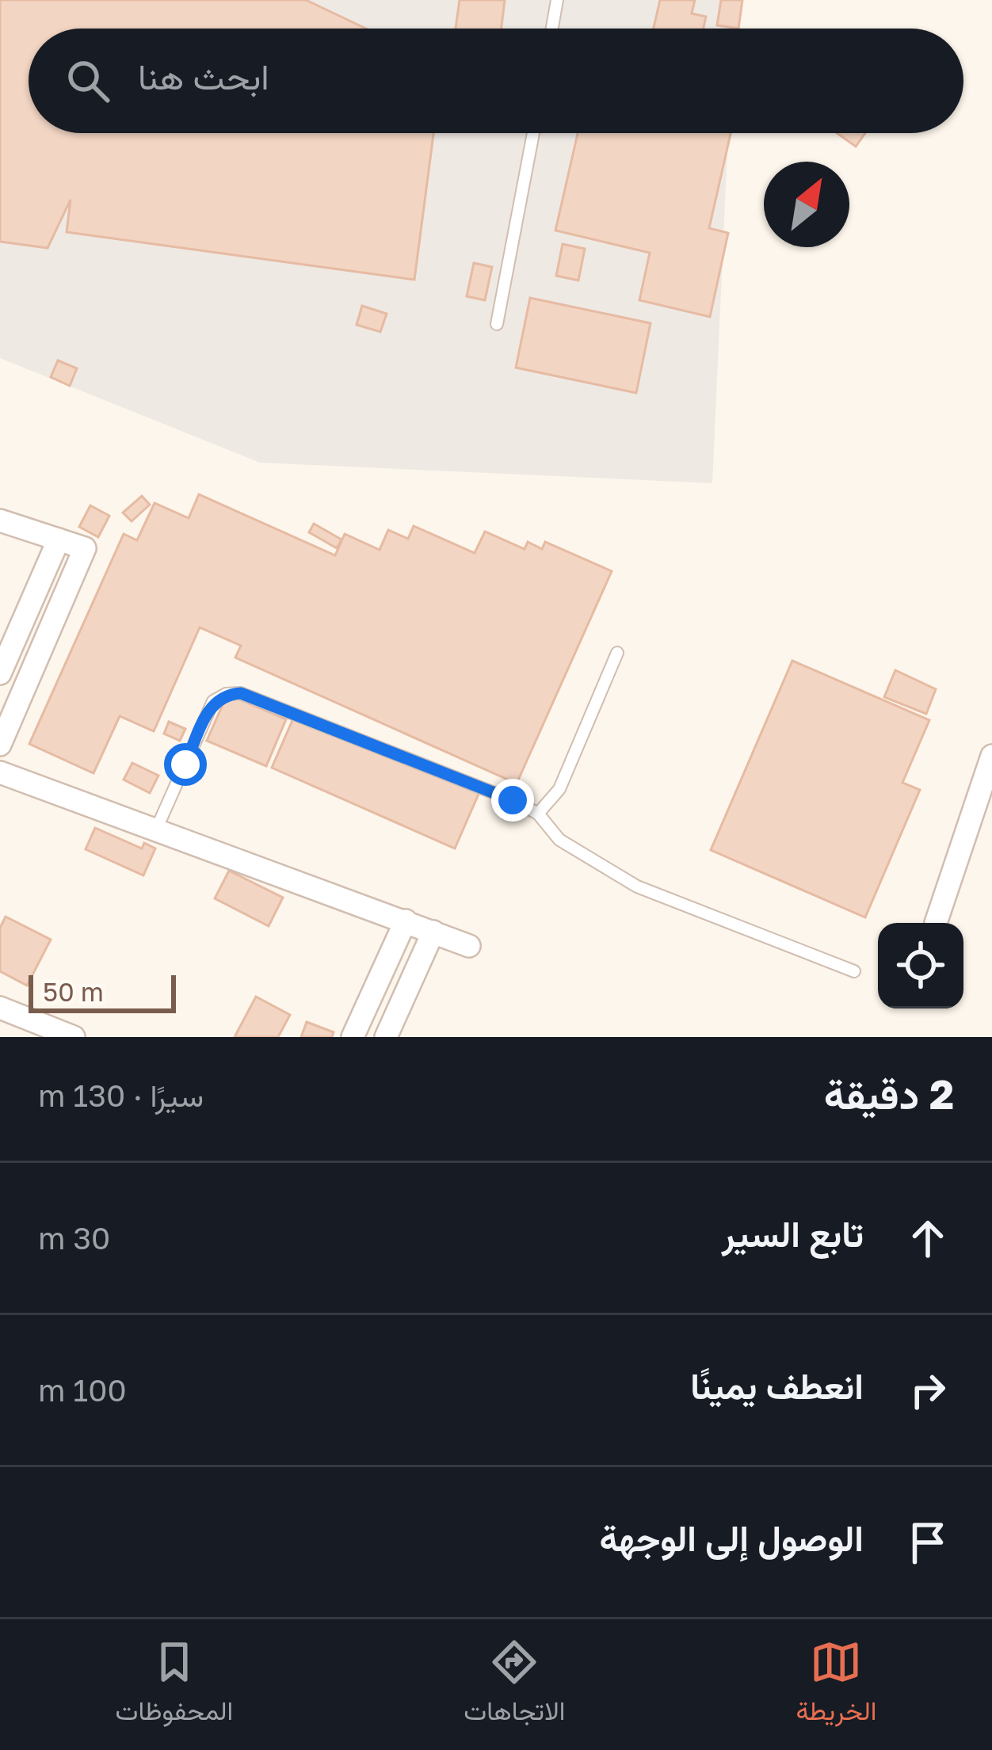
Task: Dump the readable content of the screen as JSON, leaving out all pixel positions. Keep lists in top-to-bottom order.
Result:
{
  "scale_bar": "50 m",
  "north": "top right",
  "page": {
    "search": "ابحث هنا",
    "scale": "50 m",
    "heading": ["2 دقيقة", "سيرًا · 130 m"],
    "list": [
      ["تابع السير", "30 m"],
      ["انعطف يمينًا", "100 m"],
      "الوصول إلى الوجهة"
    ],
    "nav": ["الخريطة", "الاتجاهات", "المحفوظات"]
  }
}
